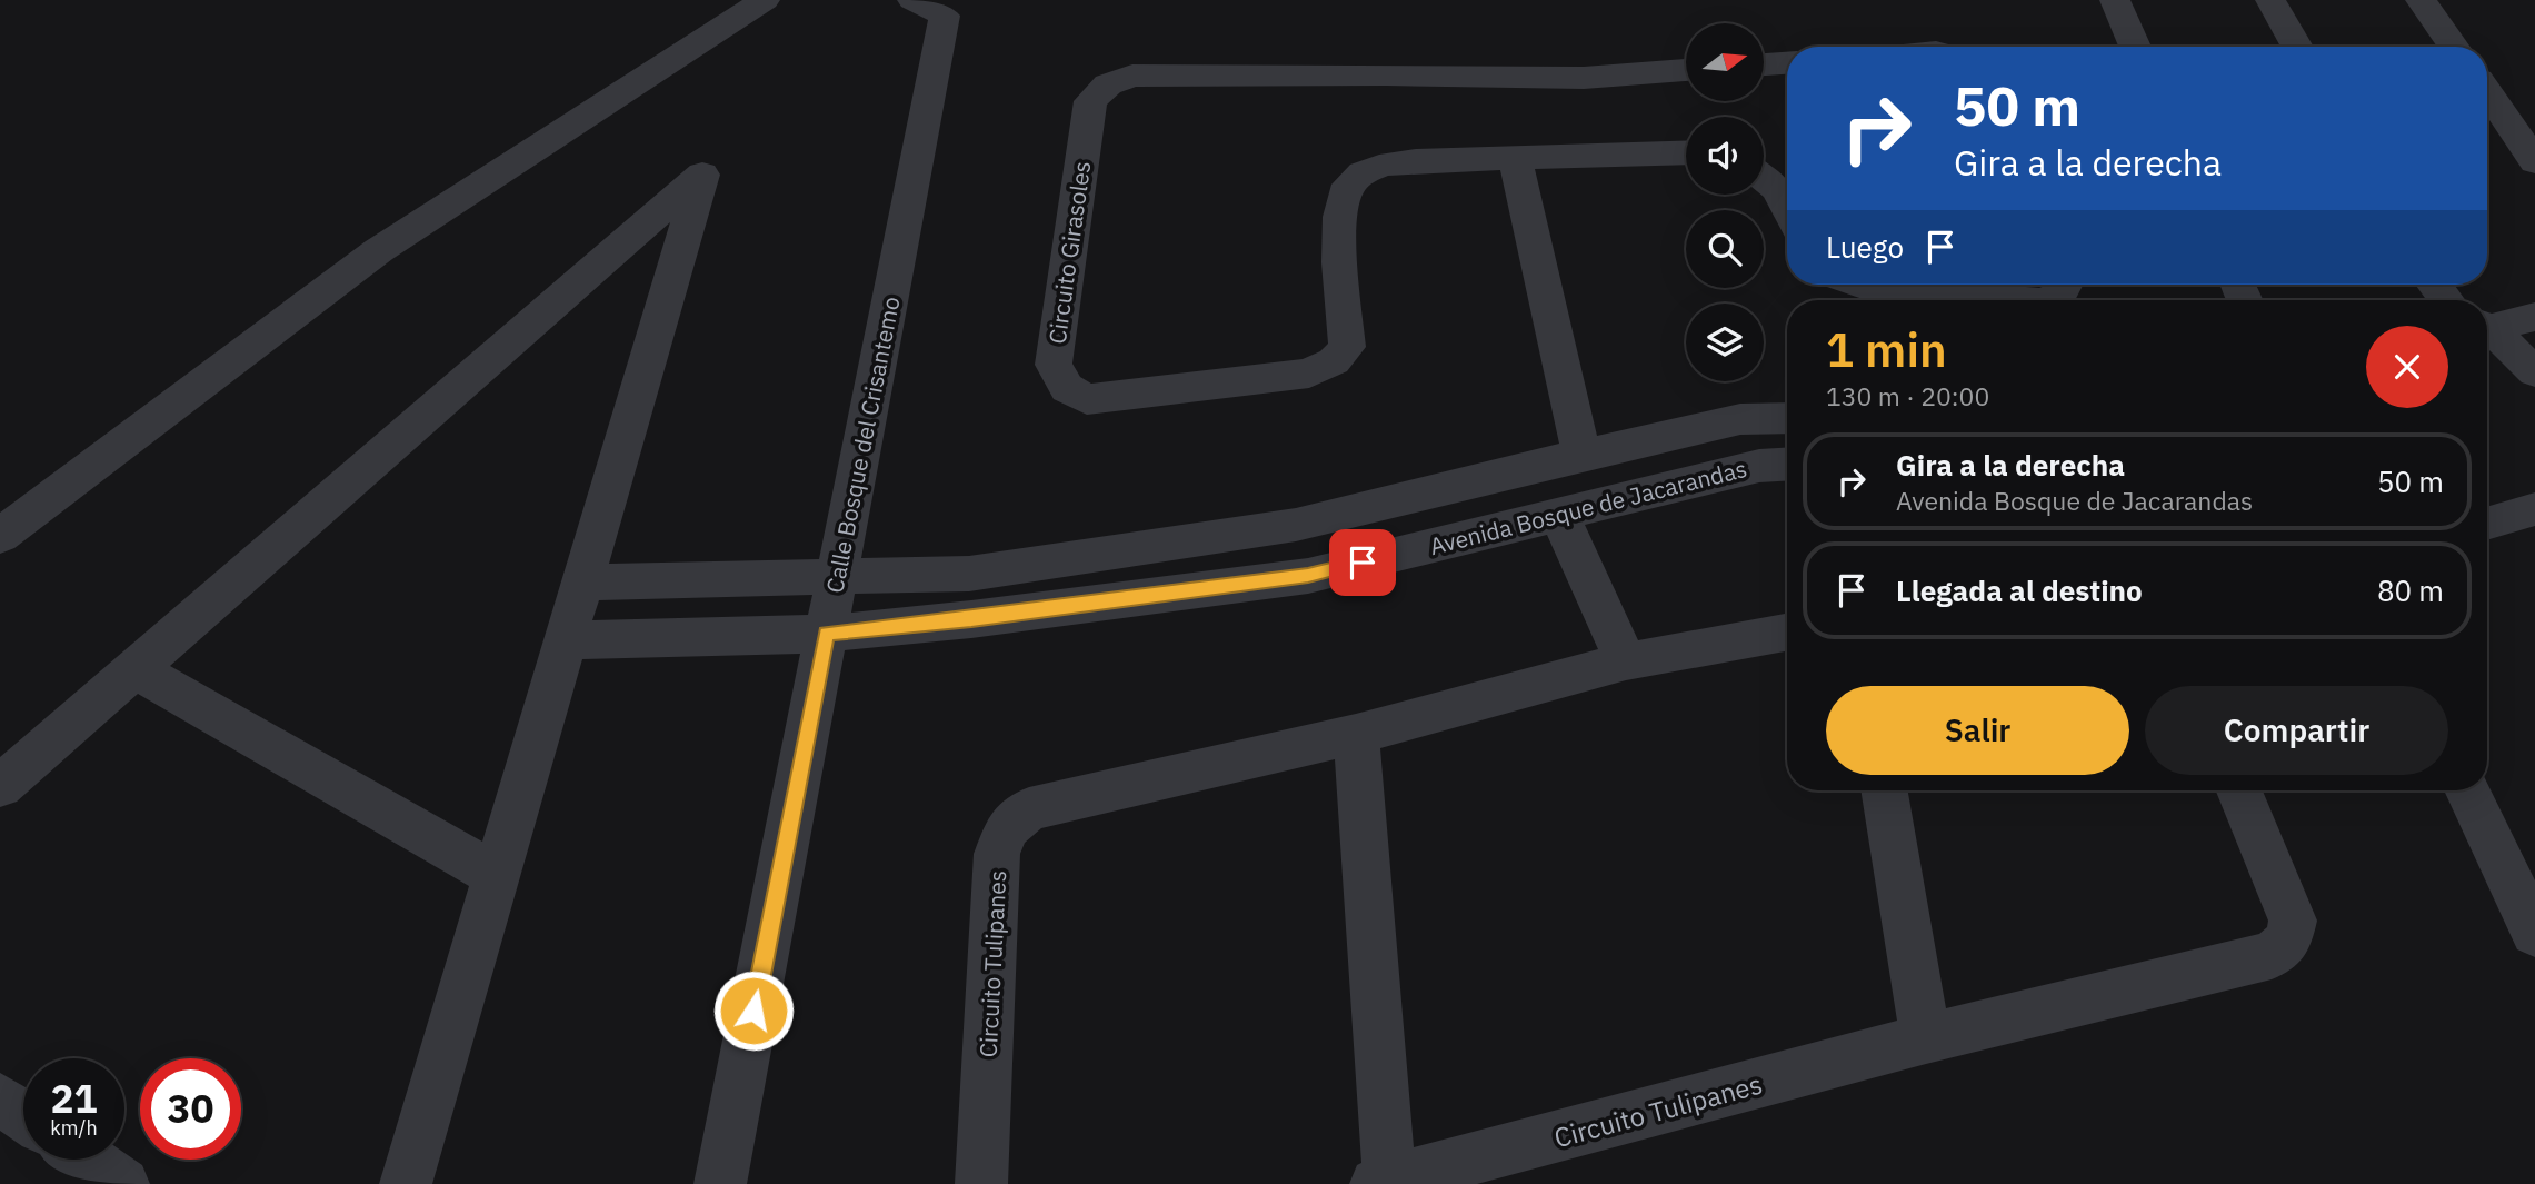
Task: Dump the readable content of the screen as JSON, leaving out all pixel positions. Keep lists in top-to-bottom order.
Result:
{
  "streets": {
    "street": [
      "Circuito Girasoles",
      "Calle Bosque del Crisantemo",
      "Avenida Bosque de Jacarandas",
      "Circuito Tulipanes"
    ]
  },
  "crossings": [
    ["Calle Bosque del Crisantemo", "Avenida Bosque de Jacarandas"]
  ],
  "north": "right",
  "page": {
    "turn": ["50 m", "Gira a la derecha"],
    "then": "Luego",
    "heading": ["1 min", "130 m · 20:00"],
    "list": [
      {
        "name": "Gira a la derecha",
        "note": "Avenida Bosque de Jacarandas",
        "value": "50 m"
      },
      {
        "name": "Llegada al destino",
        "value": "80 m"
      }
    ],
    "buttons": ["Salir", "Compartir"],
    "speed": "21 km/h",
    "limit": "30"
  }
}
